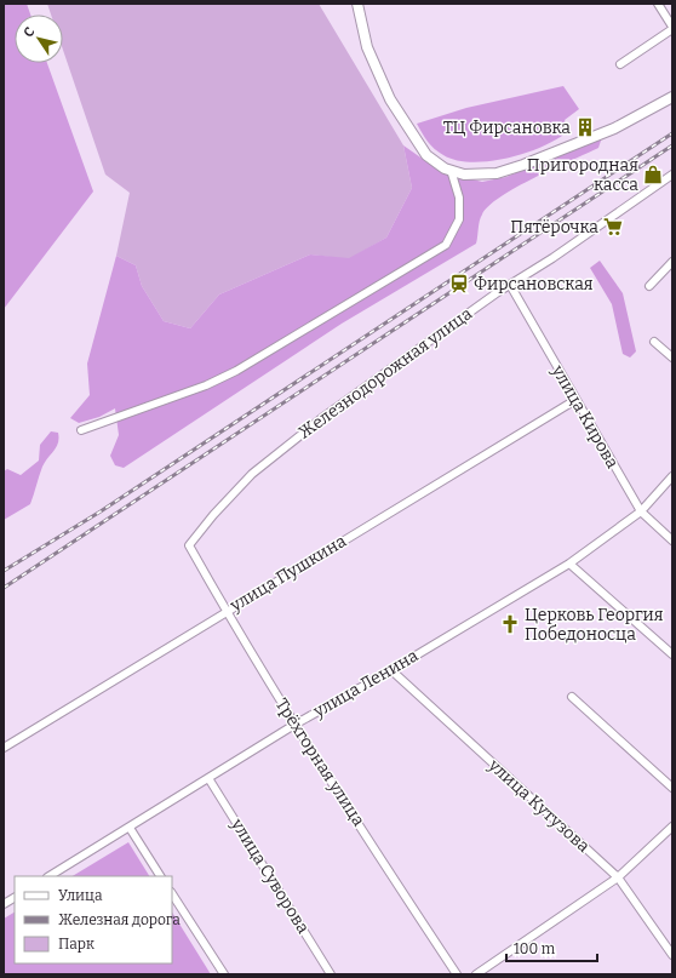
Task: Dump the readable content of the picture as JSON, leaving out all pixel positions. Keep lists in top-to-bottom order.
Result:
{
  "streets": {
    "street": [
      "Железнодорожная улица",
      "улица Кирова",
      "улица Пушкина",
      "улица Ленина",
      "Трёхгорная улица",
      "улица Кутузова",
      "улица Суворова"
    ]
  },
  "crossings": [
    ["Железнодорожная улица", "улица Кирова"],
    ["Железнодорожная улица", "Трёхгорная улица"],
    ["улица Кирова", "улица Пушкина"],
    ["улица Кирова", "улица Ленина"],
    ["улица Пушкина", "Трёхгорная улица"],
    ["улица Ленина", "Трёхгорная улица"],
    ["улица Ленина", "улица Кутузова"],
    ["улица Ленина", "улица Суворова"]
  ],
  "places": {
    "building": ["ТЦ Фирсановка"],
    "shop": ["Пригородная касса"],
    "supermarket": ["Пятёрочка"],
    "station": ["Фирсановская"],
    "church": ["Церковь Георгия Победоносца"]
  },
  "legend": ["Улица", "Железная дорога", "Парк"],
  "scale_bar": "100 m",
  "north": "top left"
}
